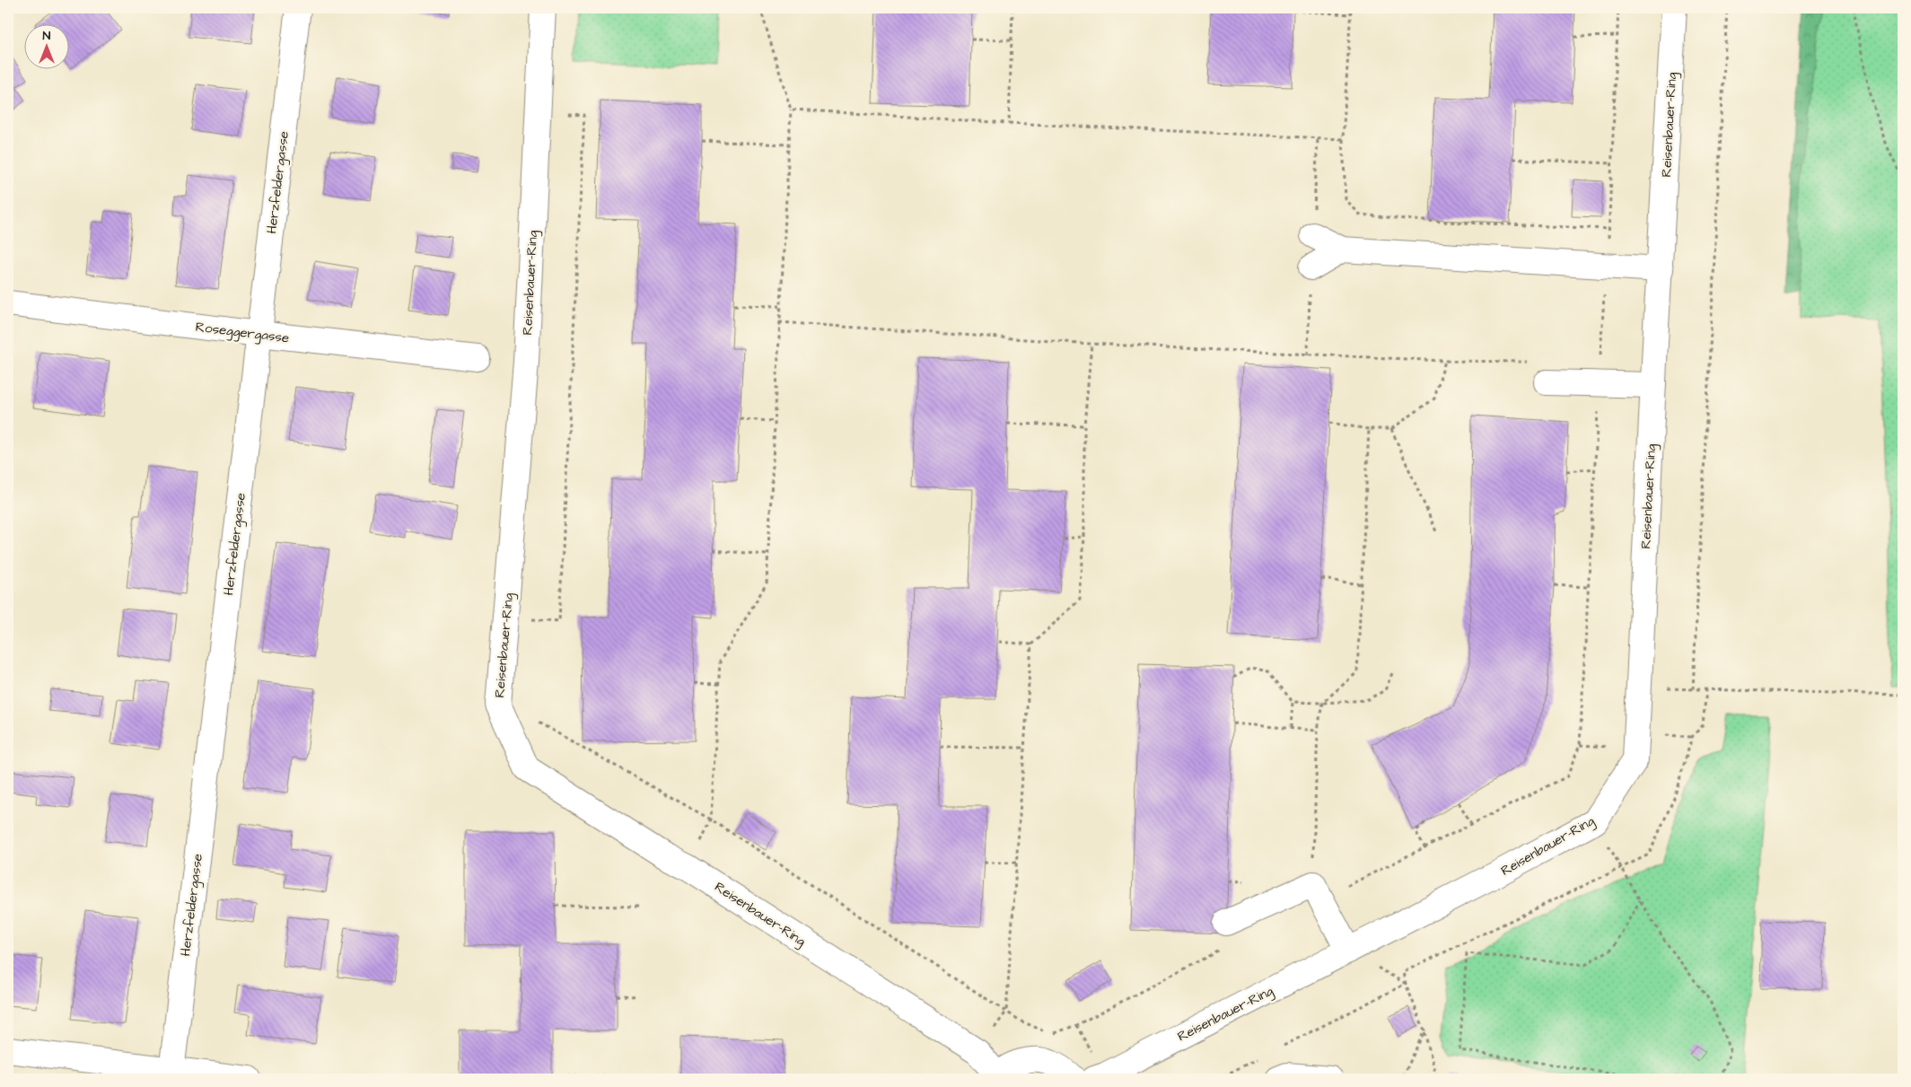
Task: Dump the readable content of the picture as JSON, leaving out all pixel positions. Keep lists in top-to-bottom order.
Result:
{
  "streets": {
    "street": ["Reisenbauer-Ring", "Herzfeldergasse", "Roseggergasse"]
  },
  "crossings": [
    ["Herzfeldergasse", "Roseggergasse"]
  ],
  "north": "top"
}
